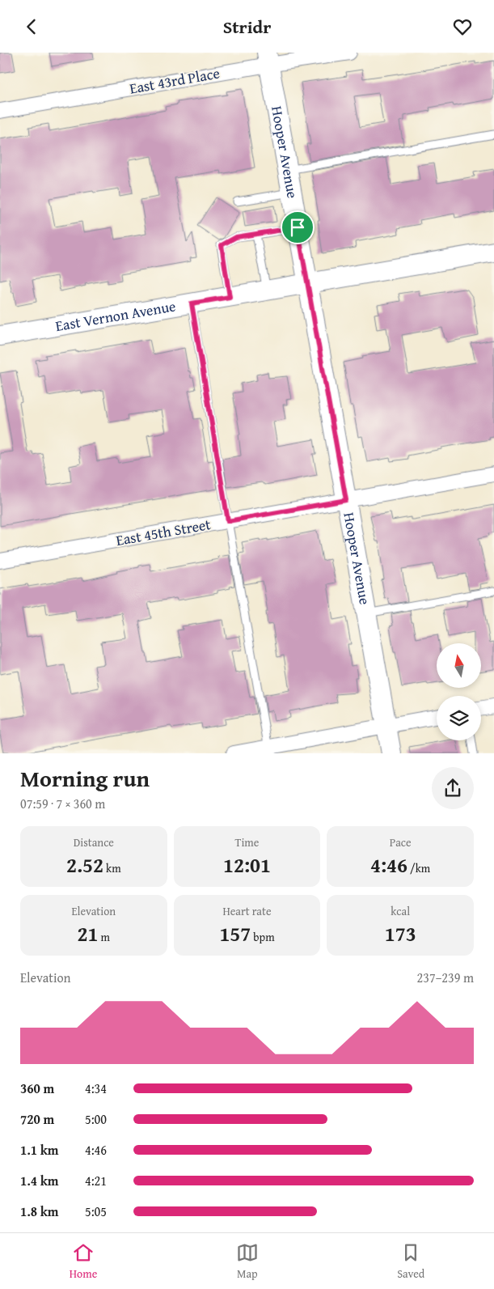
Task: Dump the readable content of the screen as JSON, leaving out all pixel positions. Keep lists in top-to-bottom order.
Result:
{
  "streets": {
    "street": [
      "East 43rd Place",
      "Hooper Avenue",
      "East Vernon Avenue",
      "East 45th Street"
    ]
  },
  "crossings": [
    ["East 43rd Place", "Hooper Avenue"],
    ["Hooper Avenue", "East Vernon Avenue"],
    ["Hooper Avenue", "East 45th Street"]
  ],
  "north": "top",
  "page": {
    "header": "Stridr",
    "heading": ["Morning run", "07:59 · 7 × 360 m"],
    "stats": [
      ["Distance", "2.52 km"],
      ["Time", "12:01"],
      ["Pace", "4:46 /km"],
      ["Elevation", "21 m"],
      ["Heart rate", "157 bpm"],
      ["kcal", "173"]
    ],
    "chart": ["Elevation", "237–239 m"],
    "list": [
      {
        "name": "360 m",
        "note": "4:34"
      },
      {
        "name": "720 m",
        "note": "5:00"
      },
      {
        "name": "1.1 km",
        "note": "4:46"
      },
      {
        "name": "1.4 km",
        "note": "4:21"
      },
      {
        "name": "1.8 km",
        "note": "5:05"
      }
    ],
    "tabs": ["Home", "Map", "Saved"]
  }
}
